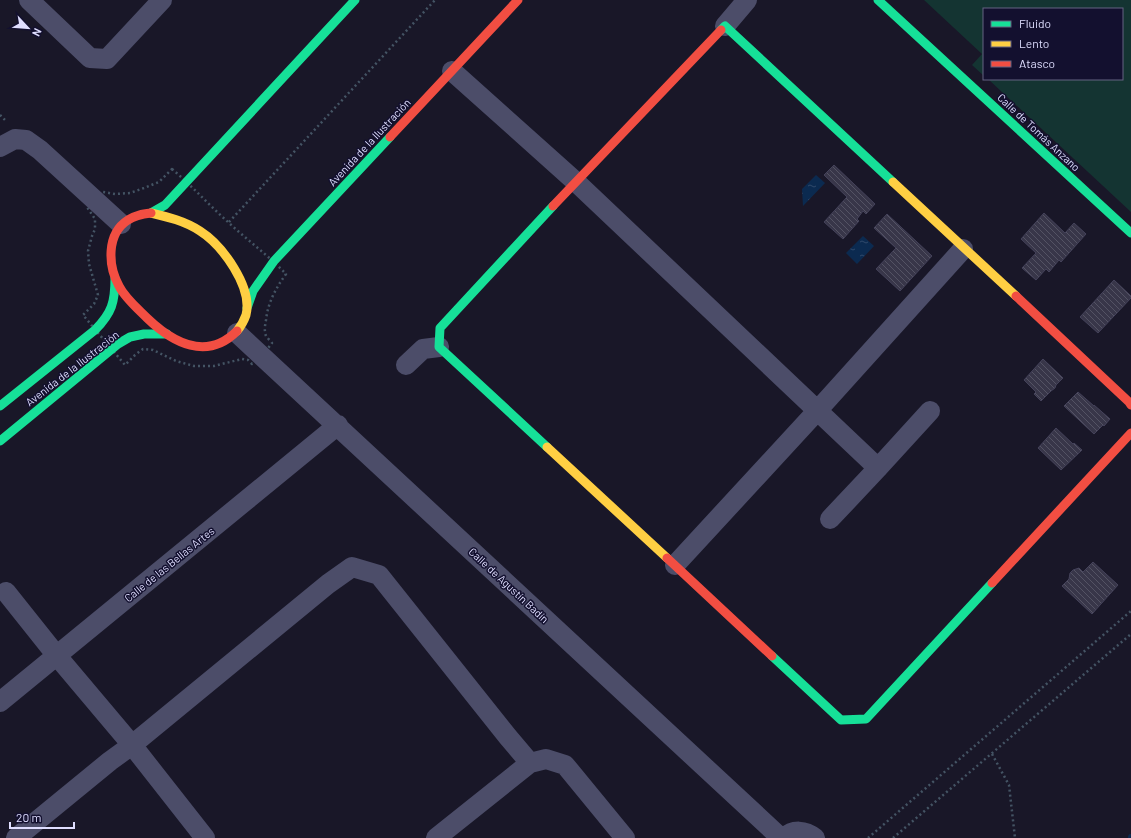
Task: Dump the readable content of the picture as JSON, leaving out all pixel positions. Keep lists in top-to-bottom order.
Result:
{
  "streets": {
    "street": [
      "Calle de Tomás Anzano",
      "Avenida de la Ilustración",
      "Calle de las Bellas Artes",
      "Calle de Agustín Badín"
    ]
  },
  "crossings": [
    ["Avenida de la Ilustración", "Calle de Agustín Badín"],
    ["Calle de las Bellas Artes", "Calle de Agustín Badín"]
  ],
  "legend": ["Fluido", "Lento", "Atasco"],
  "scale_bar": "20 m",
  "north": "bottom right"
}
